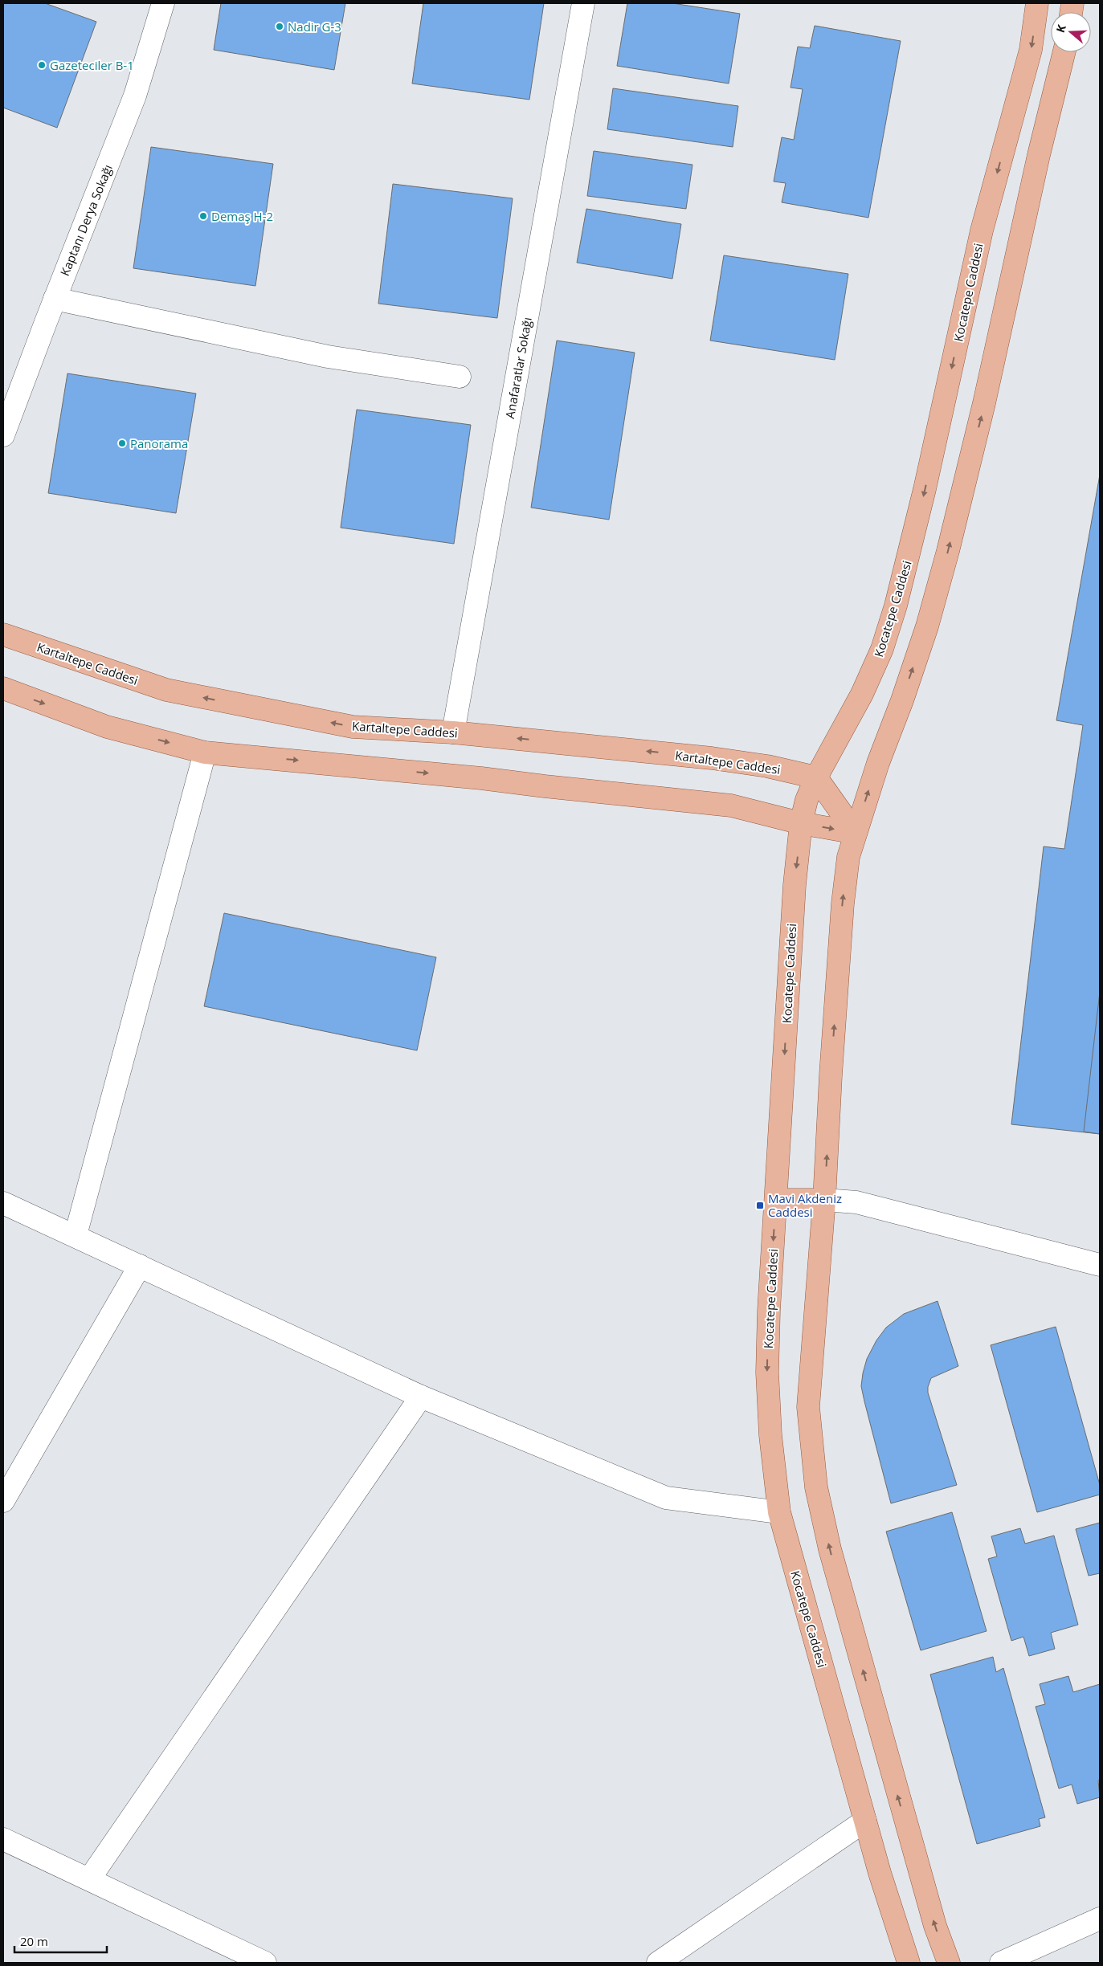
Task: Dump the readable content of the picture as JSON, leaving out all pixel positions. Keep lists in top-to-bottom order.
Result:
{
  "streets": {
    "main road": ["Kocatepe Caddesi", "Kartaltepe Caddesi"],
    "street": ["Kaptanı Derya Sokağı", "Anafaratlar Sokağı"]
  },
  "crossings": [
    ["Kocatepe Caddesi", "Kartaltepe Caddesi"],
    ["Anafaratlar Sokağı", "Kartaltepe Caddesi"]
  ],
  "places": {
    "other": [
      "Nadir G-3",
      "Gazeteciler B-1",
      "Demaş H-2",
      "Panorama"
    ],
    "transit": ["Mavi Akdeniz Caddesi"]
  },
  "scale_bar": "20 m",
  "north": "left"
}
